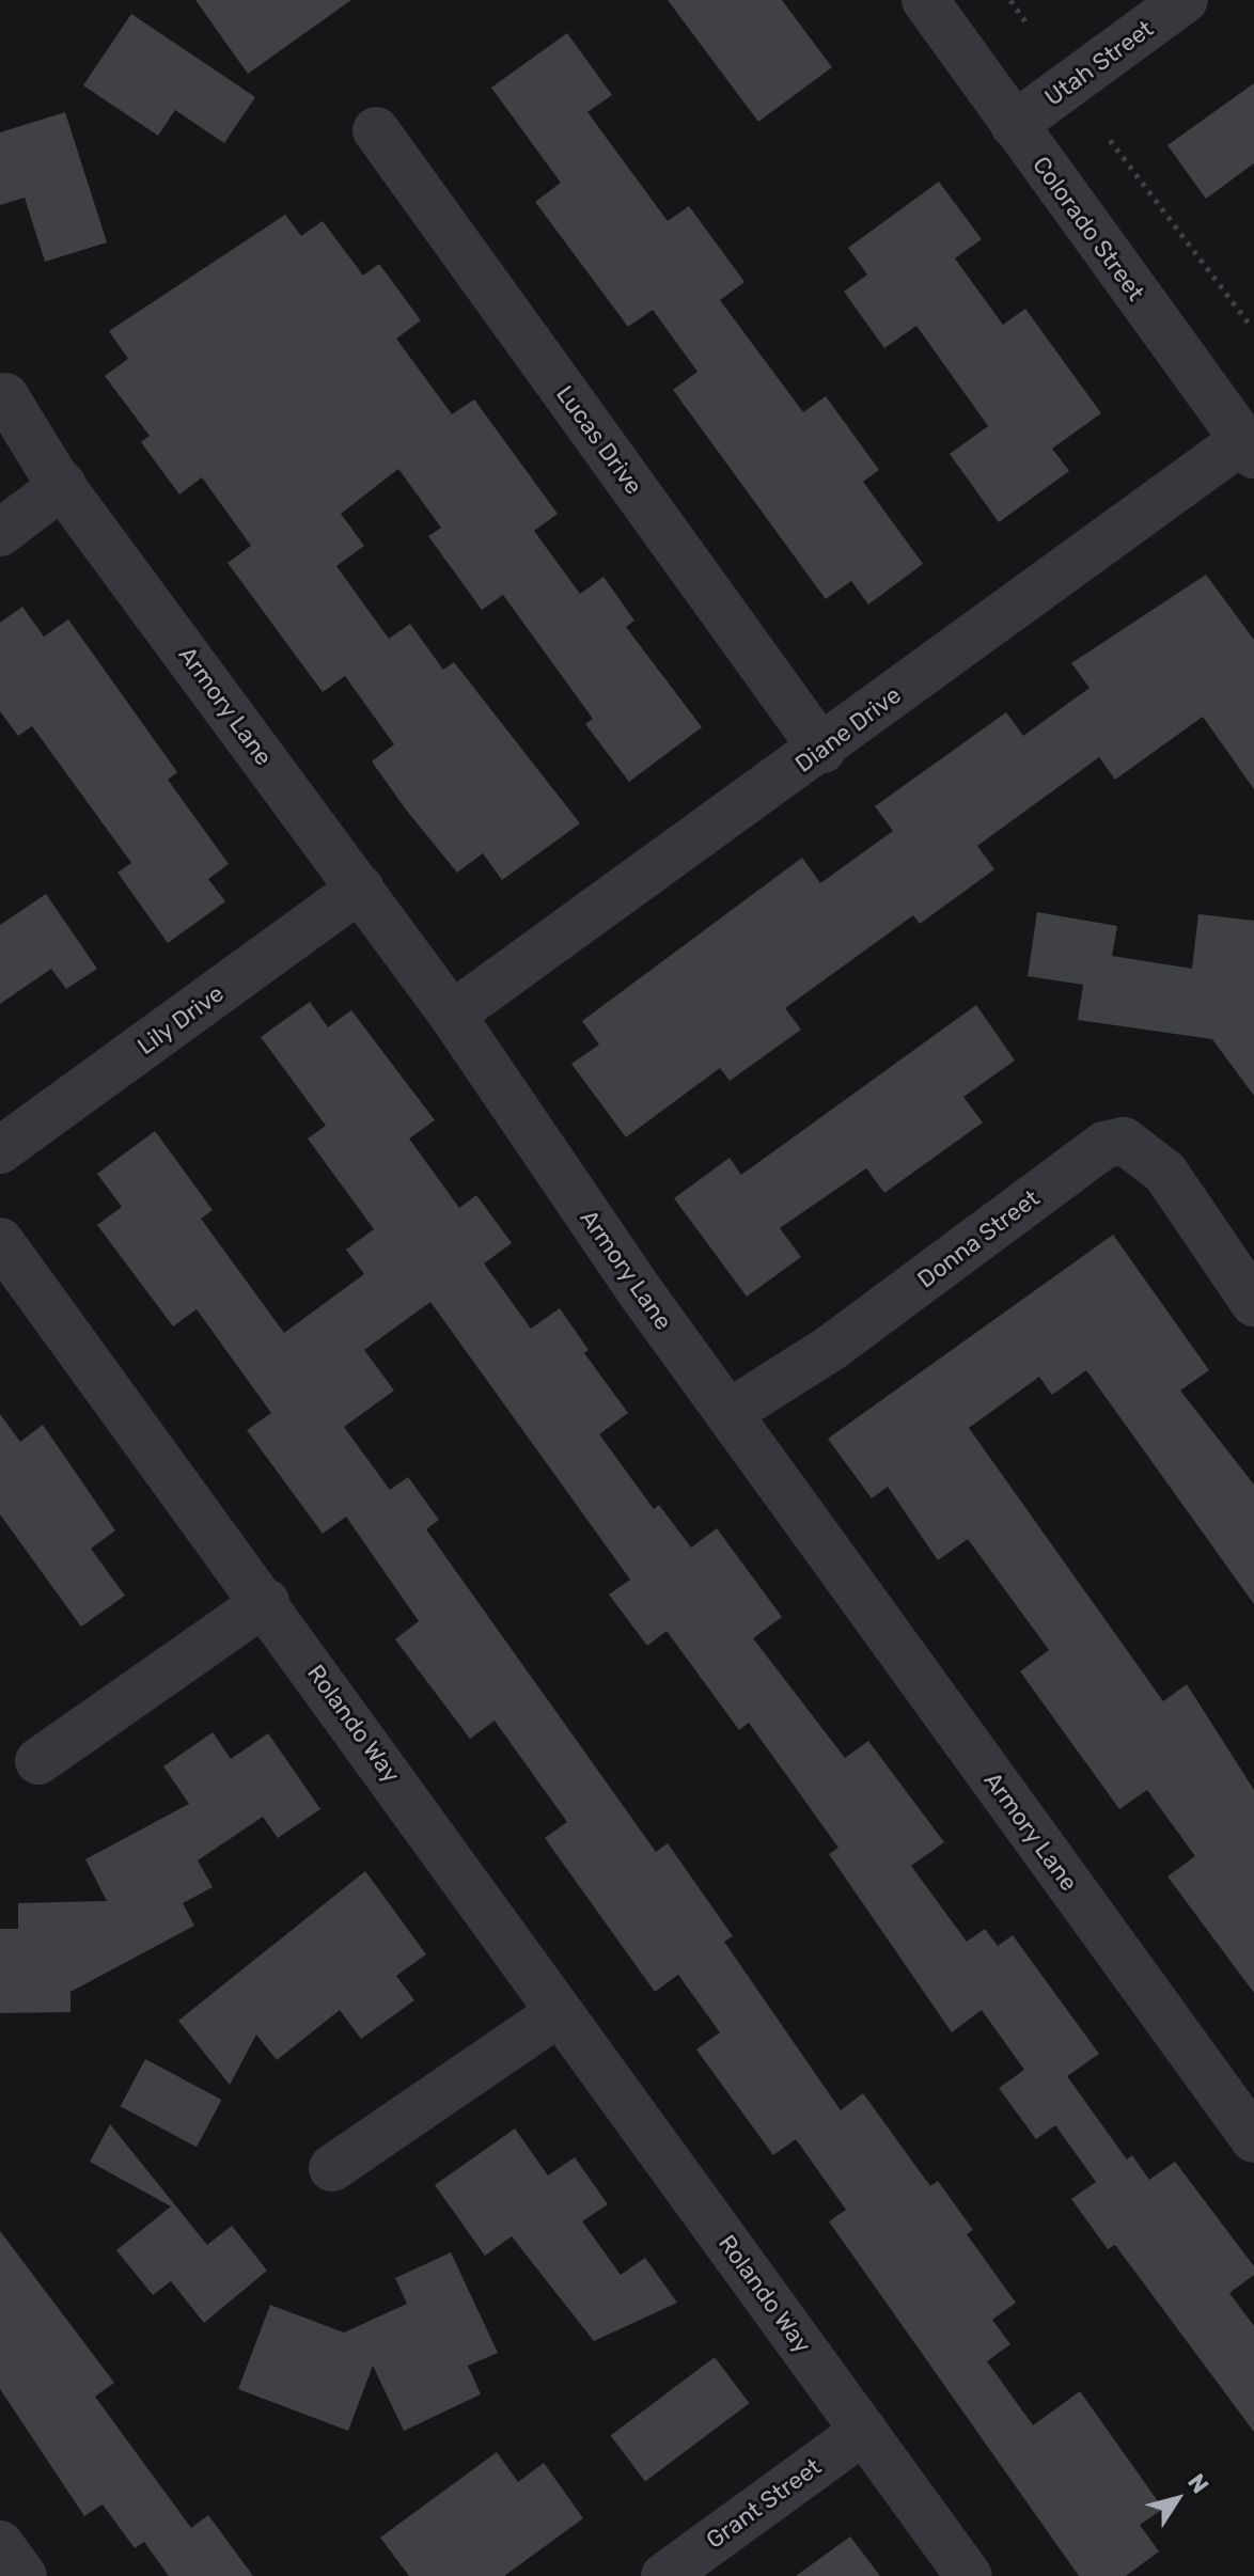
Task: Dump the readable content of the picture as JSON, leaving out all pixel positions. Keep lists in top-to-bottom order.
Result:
{
  "streets": {
    "street": [
      "Utah Street",
      "Colorado Street",
      "Lucas Drive",
      "Armory Lane",
      "Diane Drive",
      "Lily Drive",
      "Donna Street",
      "Rolando Way",
      "Grant Street"
    ]
  },
  "crossings": [
    ["Utah Street", "Colorado Street"],
    ["Colorado Street", "Diane Drive"],
    ["Lucas Drive", "Diane Drive"],
    ["Armory Lane", "Diane Drive"],
    ["Armory Lane", "Lily Drive"],
    ["Armory Lane", "Donna Street"],
    ["Rolando Way", "Grant Street"]
  ],
  "north": "top right"
}
